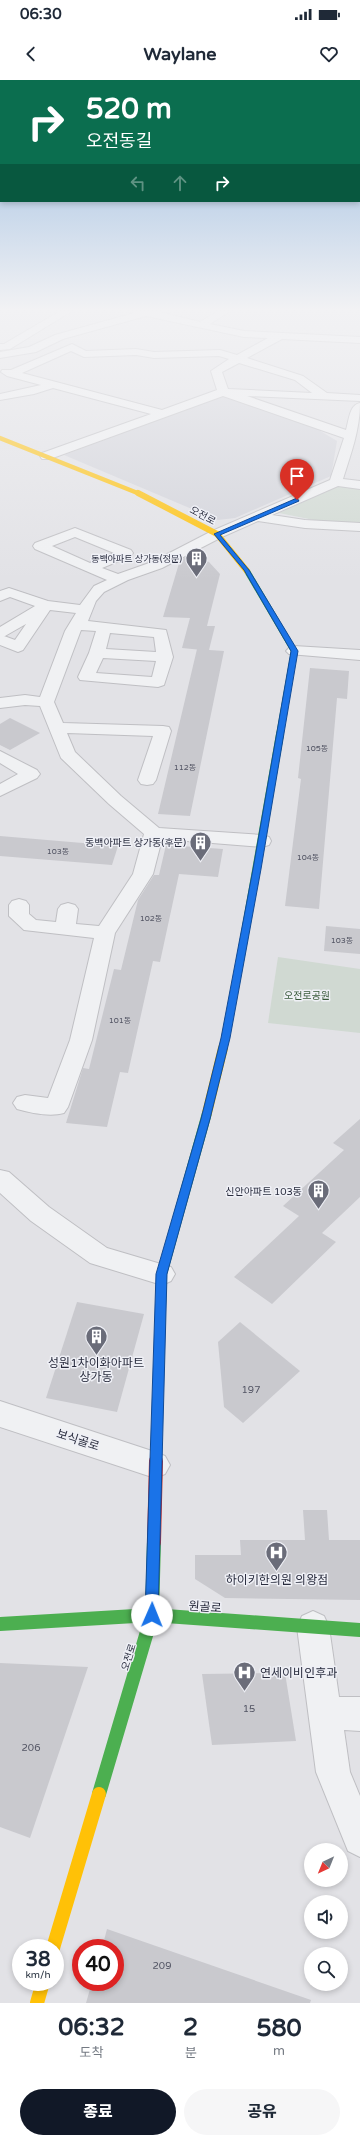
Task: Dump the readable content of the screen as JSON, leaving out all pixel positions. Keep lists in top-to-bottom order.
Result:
{
  "streets": {
    "street": ["오전로", "보식골로", "원골로"]
  },
  "crossings": [
    ["오전로", "보식골로"],
    ["오전로", "원골로"]
  ],
  "parks": ["오전로공원"],
  "places": {
    "building": [
      "동백아파트 상가동(정문)",
      "동백아파트 상가동(후문)",
      "신안아파트 103동",
      "성원1차이화아파트 상가동"
    ],
    "hospital": ["하이키한의원 의왕점", "연세이비인후과"]
  },
  "house_numbers": [
    "105동",
    "112동",
    "103동",
    "104동",
    "102동",
    "103동",
    "101동",
    "197",
    "15",
    "206",
    "209"
  ],
  "north": "bottom left",
  "page": {
    "status": "06:30",
    "header": "Waylane",
    "turn": ["520 m", "오전동길"],
    "speed": "38 km/h",
    "limit": "40",
    "eta": [
      "06:32",
      "도착",
      "2",
      "분",
      "580",
      "m"
    ],
    "buttons": ["종료", "공유"]
  }
}
